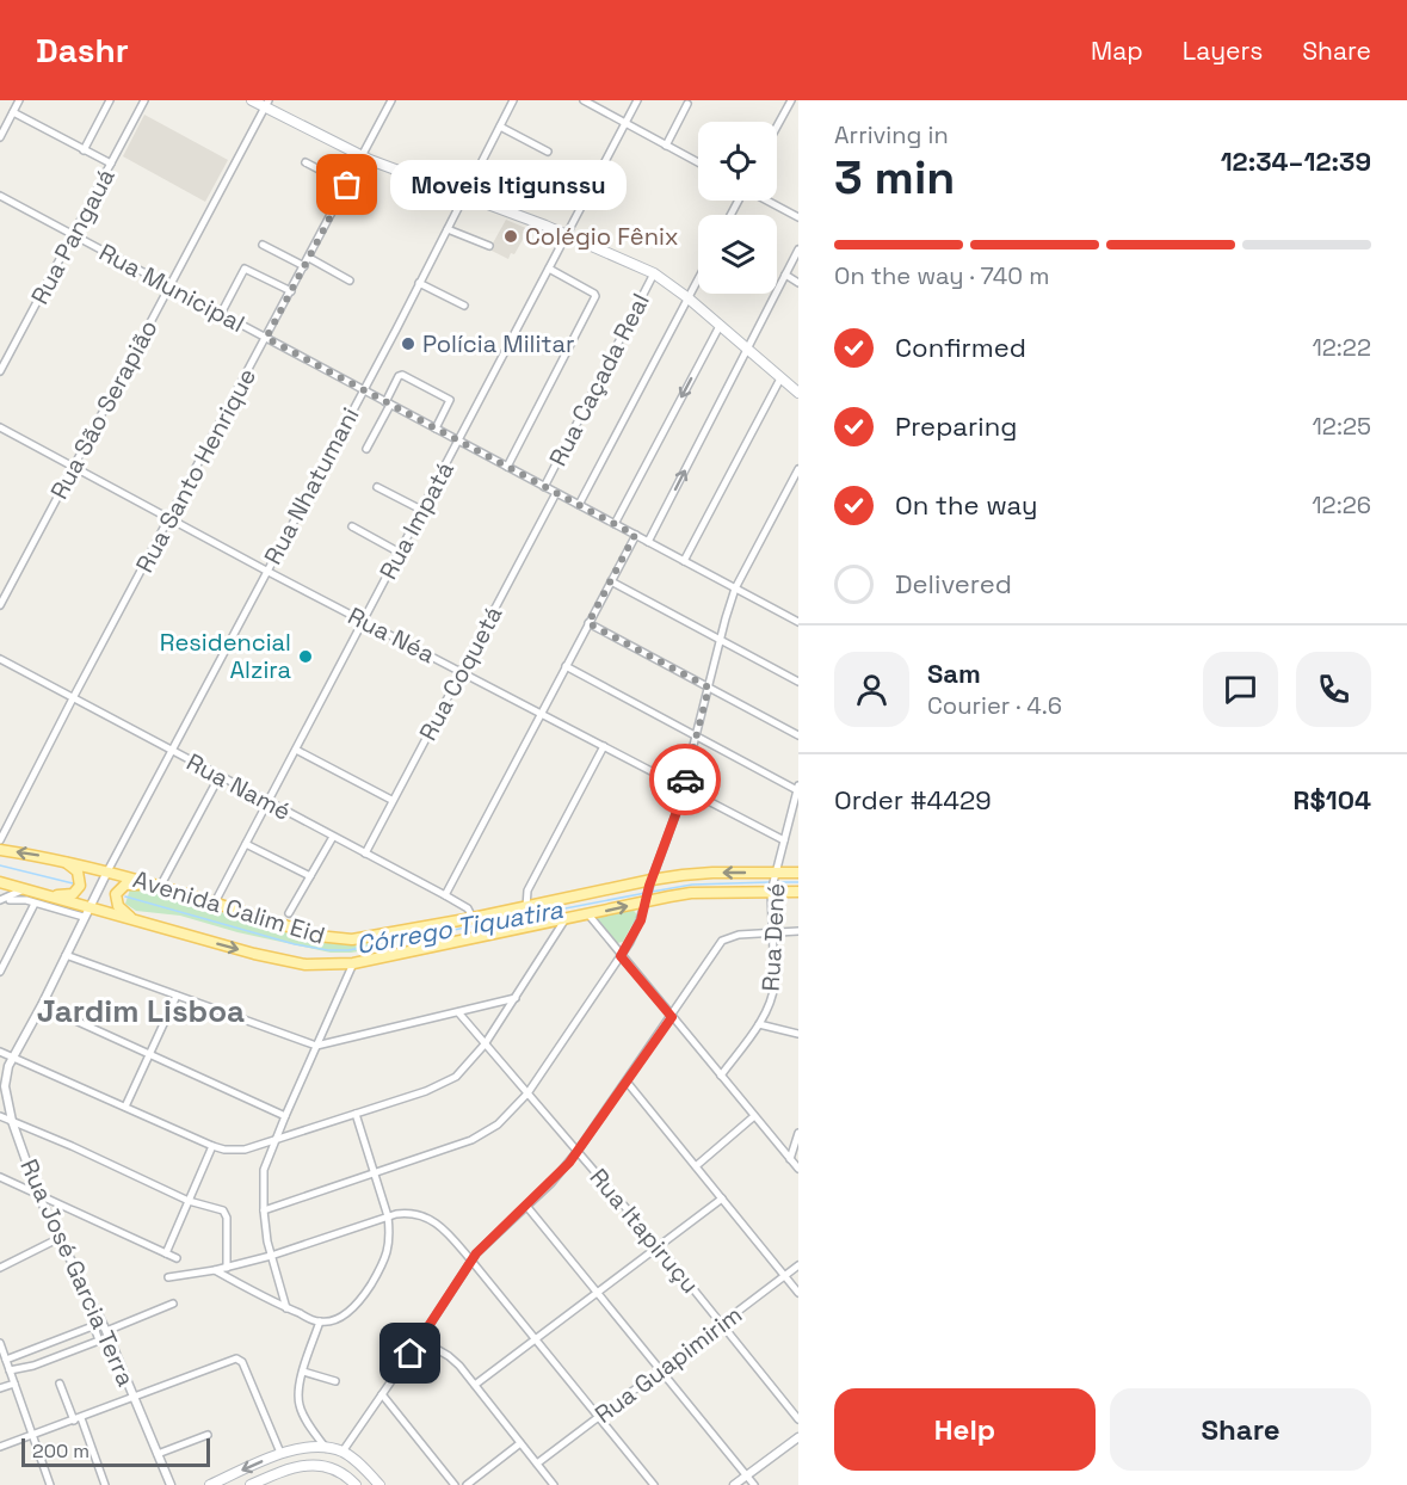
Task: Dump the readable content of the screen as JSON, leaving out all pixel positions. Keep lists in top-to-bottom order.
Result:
{
  "streets": {
    "main road": ["Avenida Calim Eid"],
    "street": [
      "Rua Pangauá",
      "Rua Municipal",
      "Rua Caçada Real",
      "Rua São Serapião",
      "Rua Santo Henrique",
      "Rua Nhatumani",
      "Rua Impatá",
      "Rua Néa",
      "Rua Coquetá",
      "Rua Namé",
      "Rua Dené",
      "Rua Itapiruçu",
      "Rua José Garcia Terra",
      "Rua Guapimirim"
    ]
  },
  "crossings": [
    ["Rua Pangauá", "Rua Municipal"],
    ["Rua Municipal", "Rua Caçada Real"],
    ["Rua Municipal", "Rua São Serapião"],
    ["Rua Municipal", "Rua Santo Henrique"],
    ["Rua Municipal", "Rua Nhatumani"],
    ["Rua Municipal", "Rua Impatá"],
    ["Rua Municipal", "Rua Coquetá"],
    ["Rua São Serapião", "Rua Néa"],
    ["Rua Santo Henrique", "Rua Néa"],
    ["Rua Santo Henrique", "Rua Namé"],
    ["Rua Nhatumani", "Rua Néa"],
    ["Rua Nhatumani", "Rua Namé"],
    ["Rua Nhatumani", "Avenida Calim Eid"],
    ["Rua Nhatumani", "Rua José Garcia Terra"],
    ["Rua Impatá", "Rua Néa"],
    ["Rua Impatá", "Rua Namé"],
    ["Rua Impatá", "Avenida Calim Eid"],
    ["Rua Néa", "Rua Coquetá"],
    ["Rua Néa", "Rua Dené"],
    ["Rua Coquetá", "Rua Namé"],
    ["Rua Namé", "Avenida Calim Eid"],
    ["Avenida Calim Eid", "Rua Dené"],
    ["Avenida Calim Eid", "Rua José Garcia Terra"],
    ["Rua Itapiruçu", "Rua Guapimirim"]
  ],
  "districts": ["Jardim Lisboa"],
  "water": ["Córrego Tiquatira"],
  "places": [
    "Moveis Itigunssu",
    "Colégio Fênix",
    "Polícia Militar",
    "Residencial Alzira"
  ],
  "scale_bar": "200 m",
  "page": {
    "header": "Dashr",
    "nav": ["Map", "Layers", "Share"],
    "heading": ["3 min", "Arriving in", "12:34–12:39"],
    "panel": [
      "Sam",
      "Courier · 4.6",
      "Order #4429",
      "R$104"
    ],
    "bubble": "Moveis Itigunssu",
    "bar": "On the way · 740 m",
    "list": [
      ["Confirmed", "12:22"],
      ["Preparing", "12:25"],
      ["On the way", "12:26"],
      "Delivered"
    ],
    "buttons": ["Help", "Share"],
    "scale": "200 m"
  }
}
